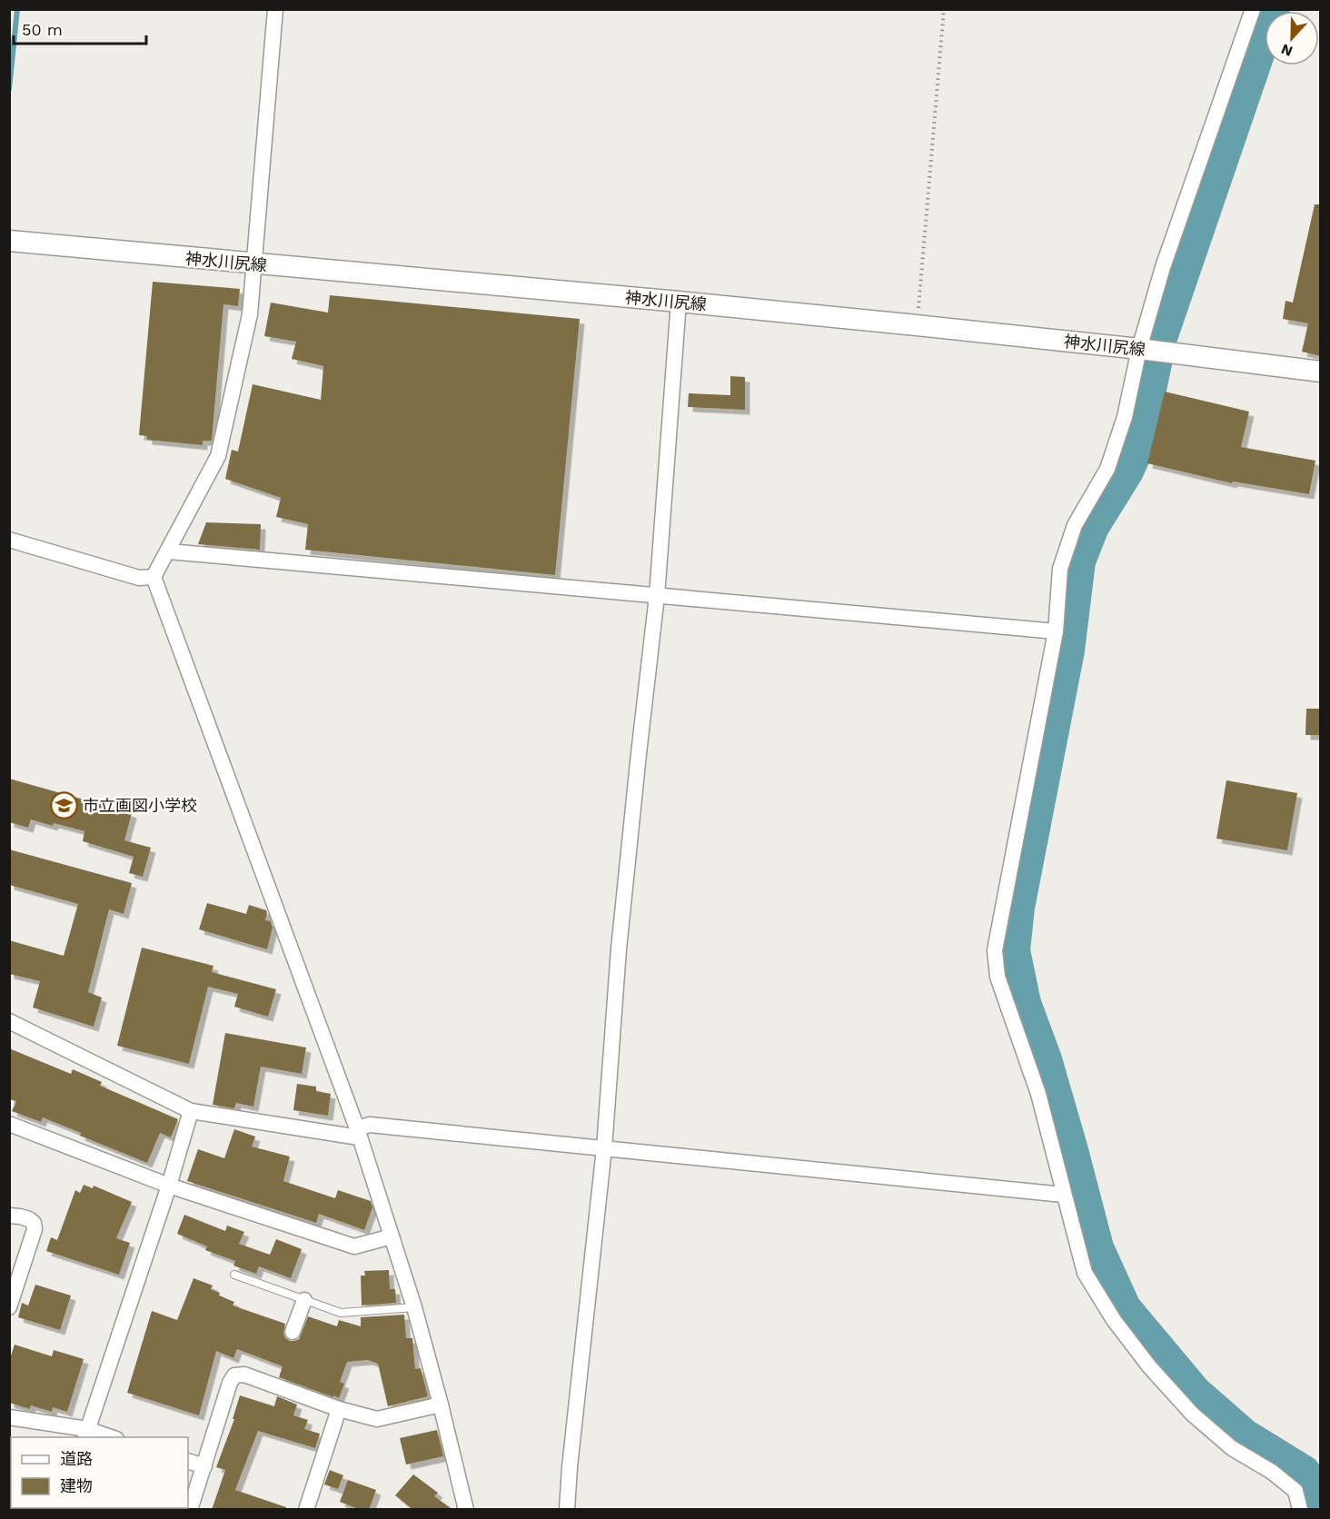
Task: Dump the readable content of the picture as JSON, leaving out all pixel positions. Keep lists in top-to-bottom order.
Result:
{
  "streets": {
    "main road": ["神水川尻線"]
  },
  "places": {
    "school or university": ["市立画図小学校"]
  },
  "legend": ["道路", "建物"],
  "scale_bar": "50 m",
  "north": "bottom"
}
